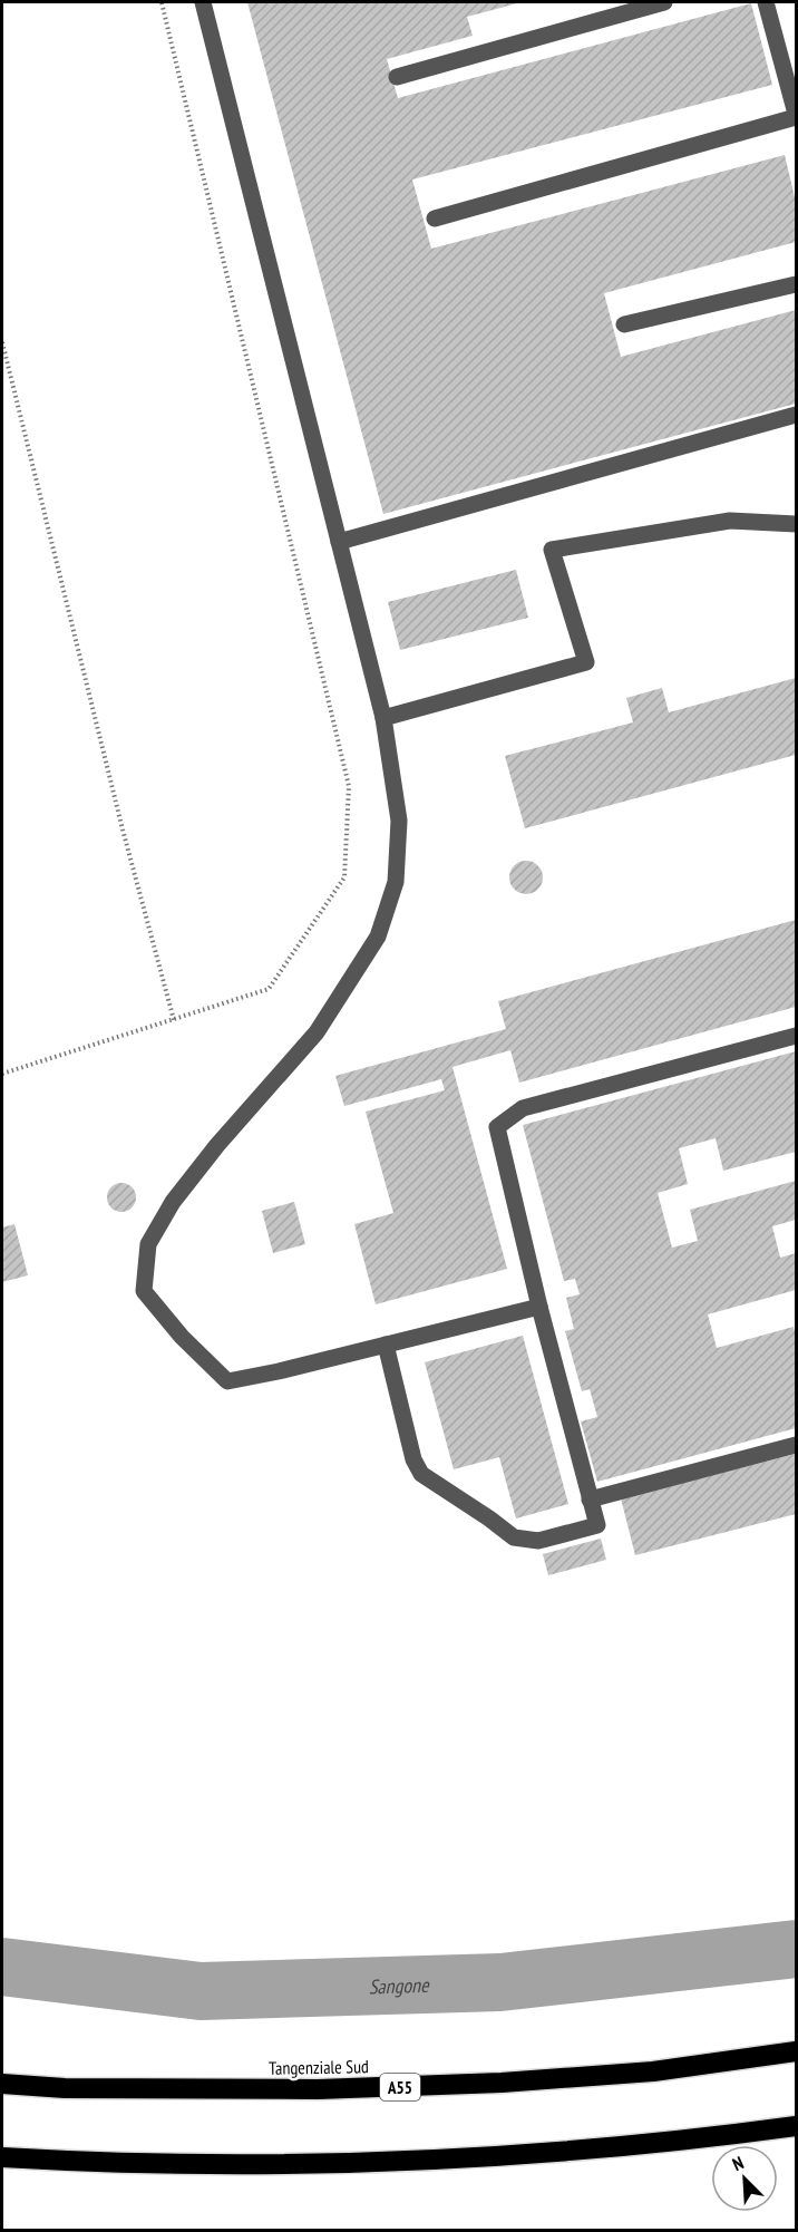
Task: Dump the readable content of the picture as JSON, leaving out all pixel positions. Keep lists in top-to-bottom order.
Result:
{
  "streets": {
    "highway": ["Tangenziale Sud", "A55"]
  },
  "water": ["Sangone"],
  "north": "top left"
}
